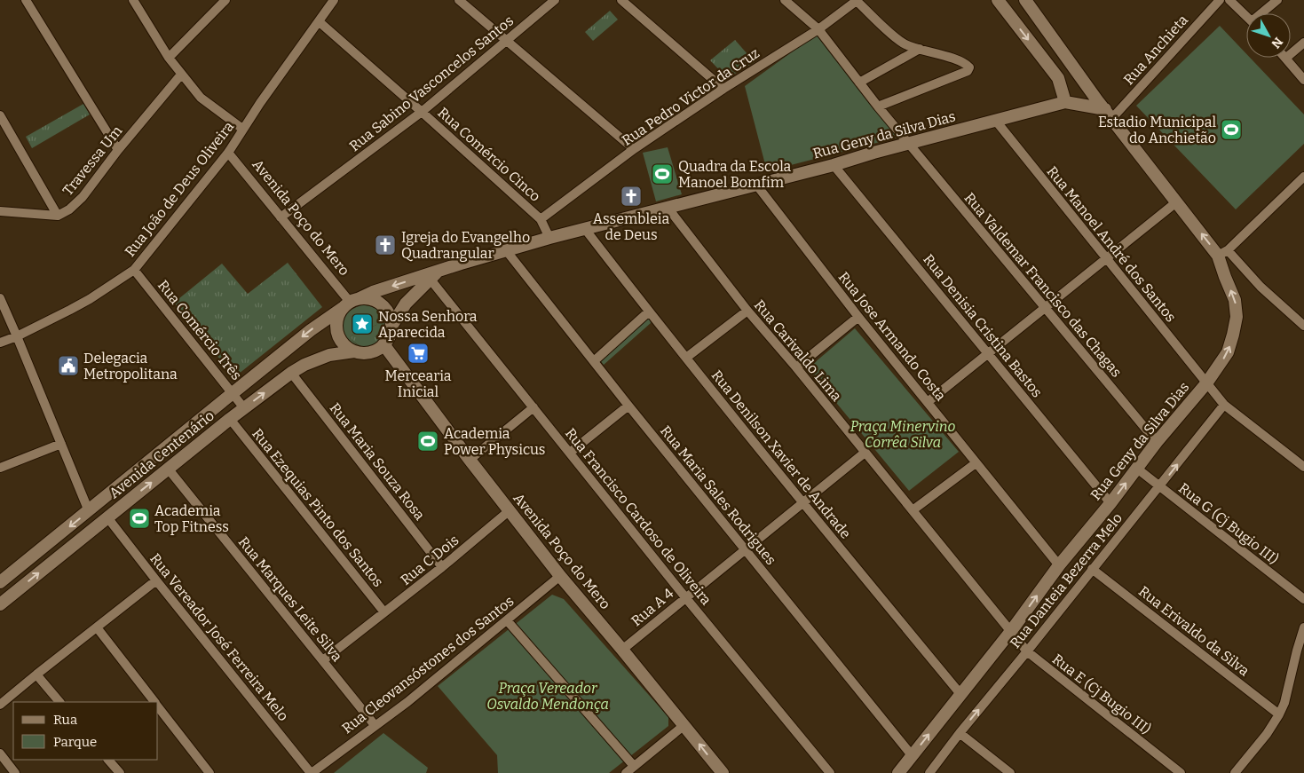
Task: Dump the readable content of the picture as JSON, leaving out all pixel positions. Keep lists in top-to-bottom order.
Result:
{
  "streets": {
    "main road": ["Rua Geny da Silva Dias", "Avenida Poço do Mero", "Avenida Centenário"],
    "street": [
      "Rua Anchieta",
      "Rua Sabino Vasconcelos Santos",
      "Rua Pedro Victor da Cruz",
      "Rua Comércio Cinco",
      "Travessa Um",
      "Rua João de Deus Oliveira",
      "Rua Manoel André dos Santos",
      "Rua Valdemar Francisco das Chagas",
      "Rua Denisia Cristina Bastos",
      "Rua Comércio Três",
      "Rua Jose Armando Costa",
      "Rua Carivaldo Lima",
      "Rua Denilson Xavier de Andrade",
      "Rua Maria Souza Rosa",
      "Rua Maria Sales Rodrigues",
      "Rua Ezequias Pinto dos Santos",
      "Rua Francisco Cardoso de Oliveira",
      "Rua G (Cj Bugio III)",
      "Rua C Dois",
      "Rua Danteia Bezerra Melo",
      "Rua Marques Leite Silva",
      "Rua A 4",
      "Rua Erivaldo da Silva",
      "Rua Vereador José Ferreira Melo",
      "Rua Cleovansóstones dos Santos",
      "Rua E (Cj Bugio III)"
    ]
  },
  "crossings": [
    ["Rua Anchieta", "Rua Geny da Silva Dias"],
    ["Rua Sabino Vasconcelos Santos", "Rua Comércio Cinco"],
    ["Rua Sabino Vasconcelos Santos", "Avenida Poço do Mero"],
    ["Rua Pedro Victor da Cruz", "Rua Comércio Cinco"],
    ["Rua Pedro Victor da Cruz", "Rua Valdemar Francisco das Chagas"],
    ["Rua Geny da Silva Dias", "Avenida Poço do Mero"],
    ["Rua Geny da Silva Dias", "Rua Manoel André dos Santos"],
    ["Rua Geny da Silva Dias", "Rua Valdemar Francisco das Chagas"],
    ["Rua Geny da Silva Dias", "Rua Denisia Cristina Bastos"],
    ["Rua Geny da Silva Dias", "Rua Jose Armando Costa"],
    ["Rua Geny da Silva Dias", "Rua Carivaldo Lima"],
    ["Rua Geny da Silva Dias", "Avenida Centenário"],
    ["Rua Geny da Silva Dias", "Rua Denilson Xavier de Andrade"],
    ["Rua Geny da Silva Dias", "Rua Maria Sales Rodrigues"],
    ["Rua Geny da Silva Dias", "Rua Francisco Cardoso de Oliveira"],
    ["Rua Geny da Silva Dias", "Rua G (Cj Bugio III)"],
    ["Rua Geny da Silva Dias", "Rua E (Cj Bugio III)"],
    ["Rua Comércio Cinco", "Rua João de Deus Oliveira"],
    ["Rua João de Deus Oliveira", "Avenida Poço do Mero"],
    ["Rua João de Deus Oliveira", "Rua Comércio Três"],
    ["Avenida Poço do Mero", "Avenida Centenário"],
    ["Avenida Poço do Mero", "Rua C Dois"],
    ["Avenida Poço do Mero", "Rua A 4"],
    ["Avenida Poço do Mero", "Rua Cleovansóstones dos Santos"],
    ["Rua Manoel André dos Santos", "Rua Danteia Bezerra Melo"],
    ["Rua Comércio Três", "Avenida Centenário"],
    ["Rua Carivaldo Lima", "Rua A 4"],
    ["Rua Carivaldo Lima", "Rua E (Cj Bugio III)"],
    ["Avenida Centenário", "Rua Maria Souza Rosa"],
    ["Avenida Centenário", "Rua Ezequias Pinto dos Santos"],
    ["Avenida Centenário", "Rua Marques Leite Silva"],
    ["Avenida Centenário", "Rua Vereador José Ferreira Melo"],
    ["Rua Denilson Xavier de Andrade", "Rua A 4"],
    ["Rua Maria Souza Rosa", "Rua C Dois"],
    ["Rua Maria Sales Rodrigues", "Rua A 4"],
    ["Rua Ezequias Pinto dos Santos", "Rua C Dois"],
    ["Rua Francisco Cardoso de Oliveira", "Rua A 4"],
    ["Rua G (Cj Bugio III)", "Rua Danteia Bezerra Melo"],
    ["Rua C Dois", "Rua Marques Leite Silva"],
    ["Rua Danteia Bezerra Melo", "Rua Erivaldo da Silva"],
    ["Rua Danteia Bezerra Melo", "Rua E (Cj Bugio III)"],
    ["Rua Marques Leite Silva", "Rua Cleovansóstones dos Santos"],
    ["Rua Vereador José Ferreira Melo", "Rua Cleovansóstones dos Santos"]
  ],
  "one_way": ["Rua Danteia Bezerra Melo"],
  "parks": ["Praça Minervino Corrêa Silva", "Praça Vereador Osvaldo Mendonça"],
  "places": {
    "sports": [
      "Estadio Municipal do Anchietão",
      "Quadra da Escola Manoel Bomfim",
      "Academia Power Physicus",
      "Academia Top Fitness"
    ],
    "church": ["Assembleia de Deus", "Igreja do Evangelho Quadrangular"],
    "place": ["Nossa Senhora Aparecida"],
    "supermarket": ["Mercearia Inicial"],
    "public building": ["Delegacia Metropolitana"]
  },
  "legend": ["Rua", "Parque"],
  "north": "bottom right"
}
